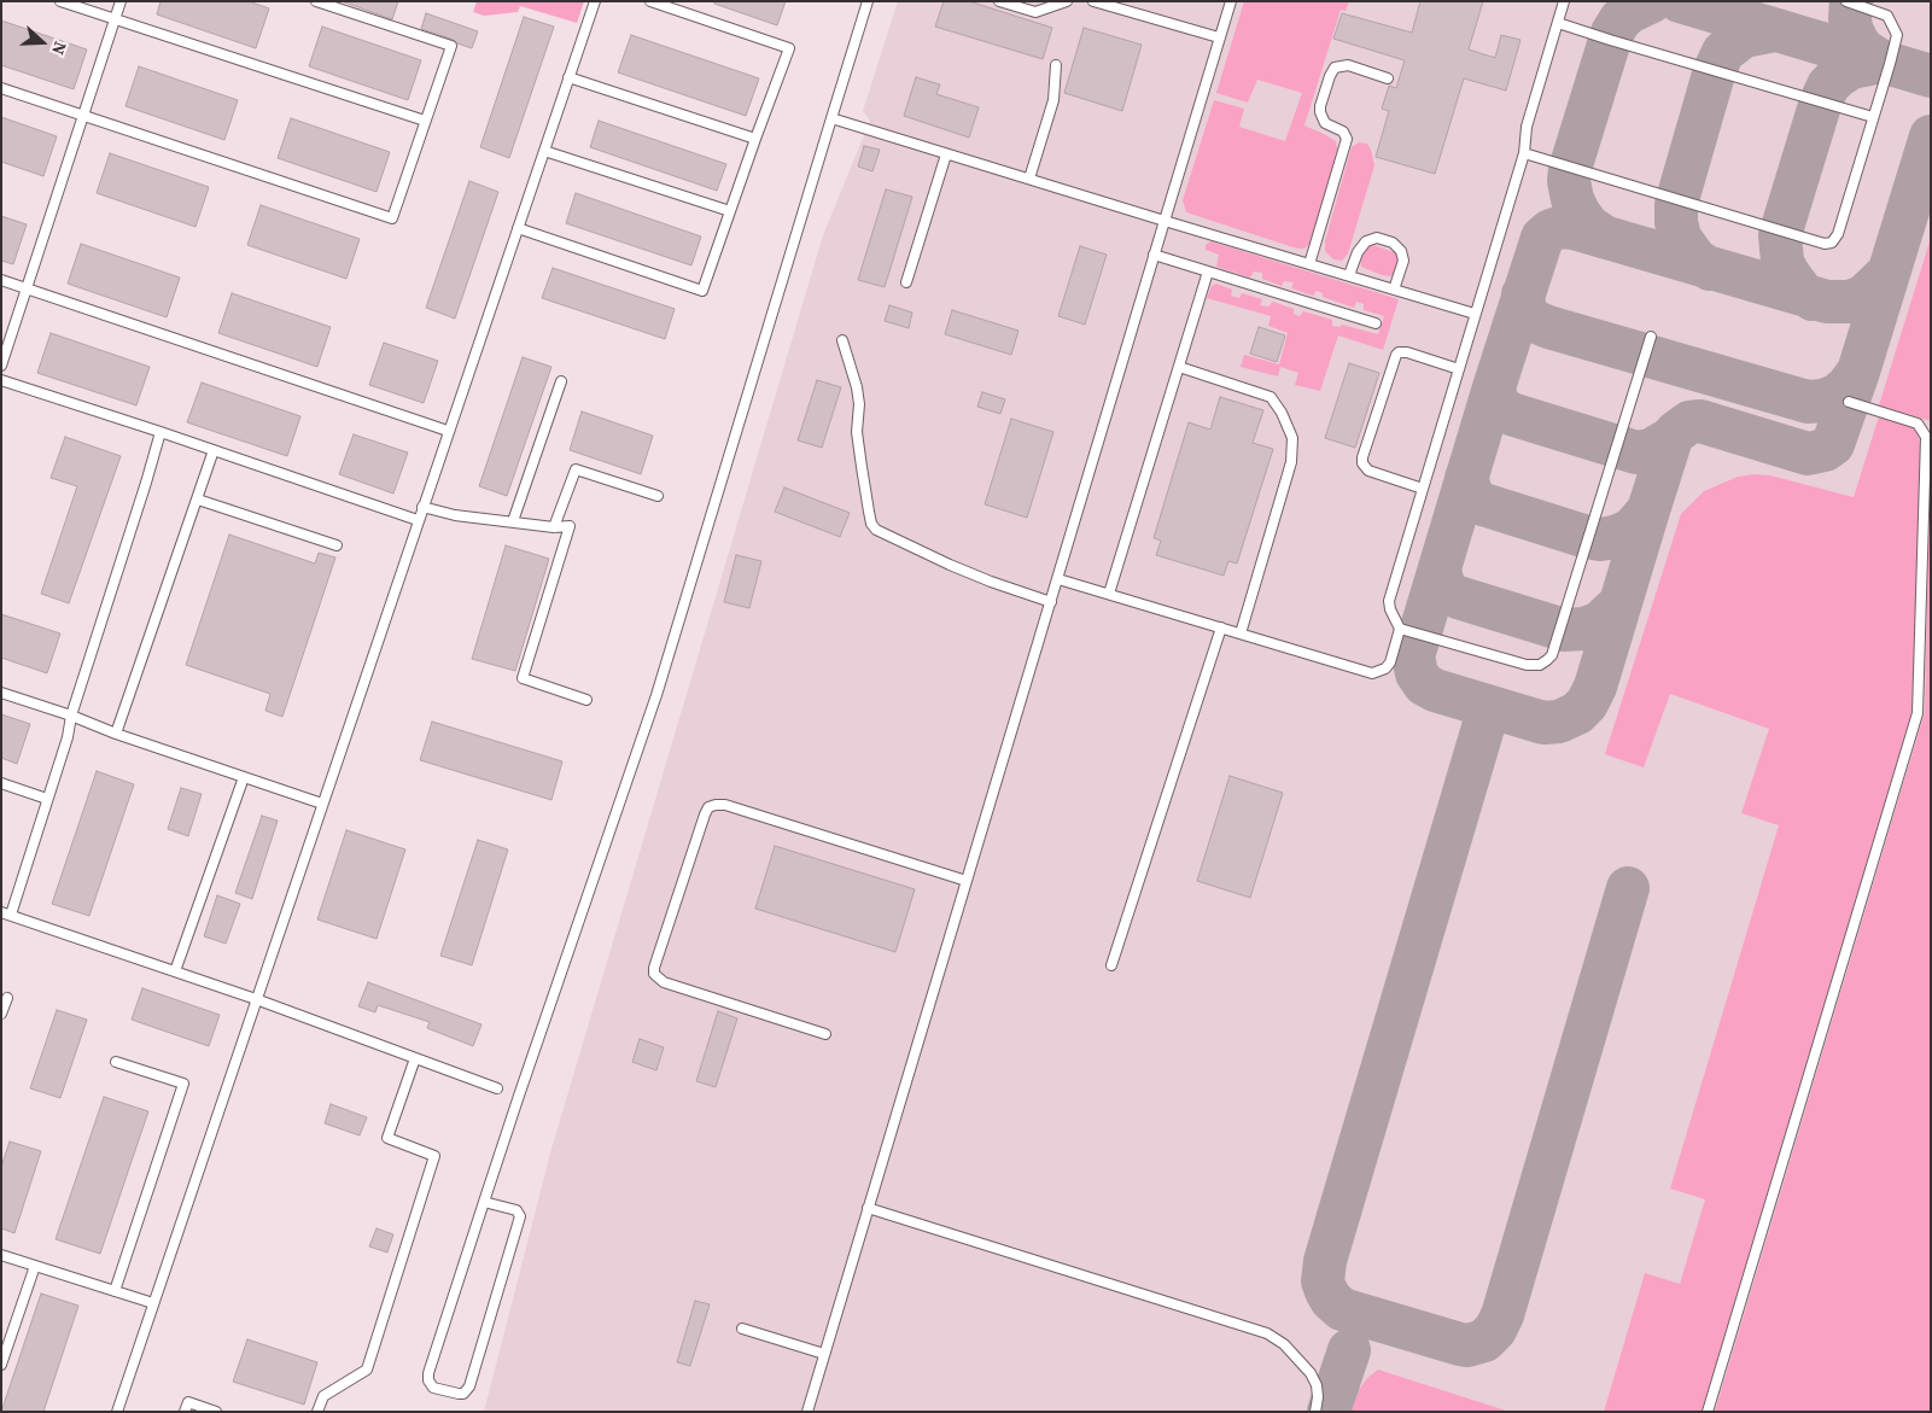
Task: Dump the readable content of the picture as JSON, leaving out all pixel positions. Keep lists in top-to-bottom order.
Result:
{
  "north": "right"
}
